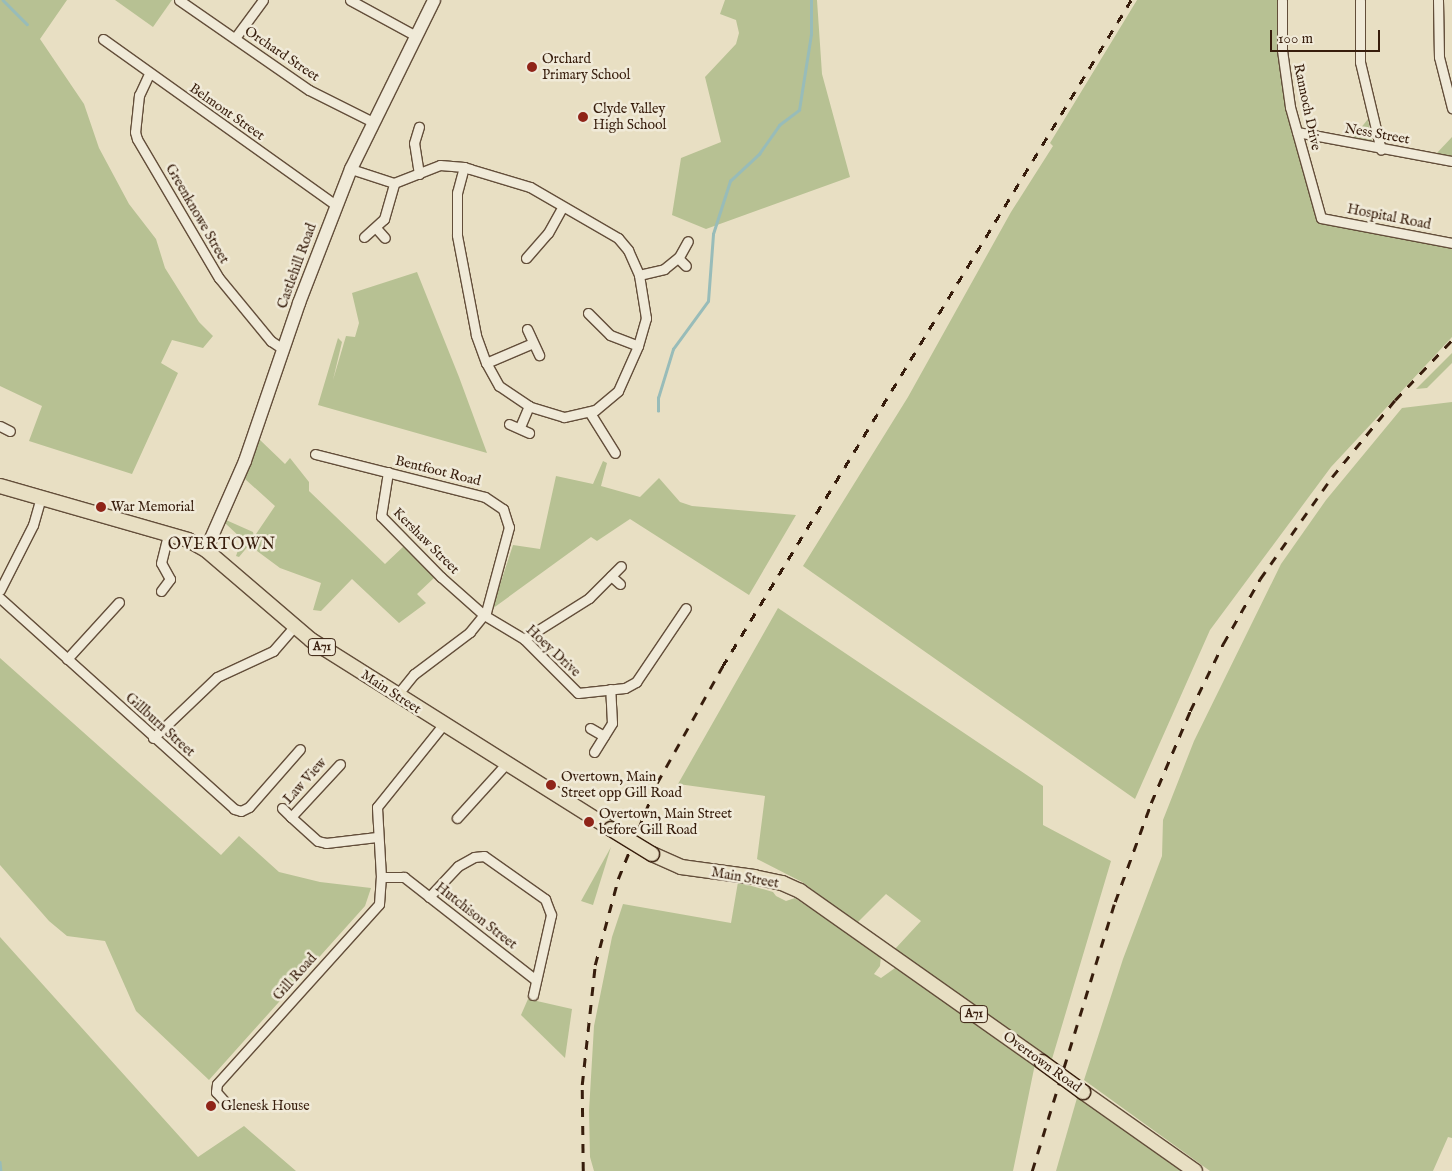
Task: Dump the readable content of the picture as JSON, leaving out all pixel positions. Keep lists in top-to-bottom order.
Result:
{
  "streets": {
    "main road": [
      "Castlehill Road",
      "A71",
      "Main Street",
      "Overtown Road"
    ],
    "street": [
      "Orchard Street",
      "Rannoch Drive",
      "Belmont Street",
      "Ness Street",
      "Greenknowe Street",
      "Hospital Road",
      "Bentfoot Road",
      "Kershaw Street",
      "Hoey Drive",
      "Gillburn Street",
      "Law View",
      "Hutchison Street",
      "Gill Road"
    ]
  },
  "crossings": [
    ["Orchard Street", "Castlehill Road"],
    ["Rannoch Drive", "Ness Street"],
    ["Rannoch Drive", "Hospital Road"],
    ["Belmont Street", "Greenknowe Street"],
    ["Belmont Street", "Castlehill Road"],
    ["Greenknowe Street", "Castlehill Road"],
    ["Castlehill Road", "Main Street"],
    ["Bentfoot Road", "Kershaw Street"],
    ["Bentfoot Road", "Hoey Drive"],
    ["Bentfoot Road", "Main Street"],
    ["Kershaw Street", "Hoey Drive"],
    ["Main Street", "Overtown Road"],
    ["Hutchison Street", "Gill Road"]
  ],
  "districts": ["OVERTOWN"],
  "places": [
    "Orchard Primary School",
    "Clyde Valley High School",
    "War Memorial",
    "Overtown, Main Street opp Gill Road",
    "Overtown, Main Street before Gill Road",
    "Glenesk House"
  ],
  "scale_bar": "100 m"
}
